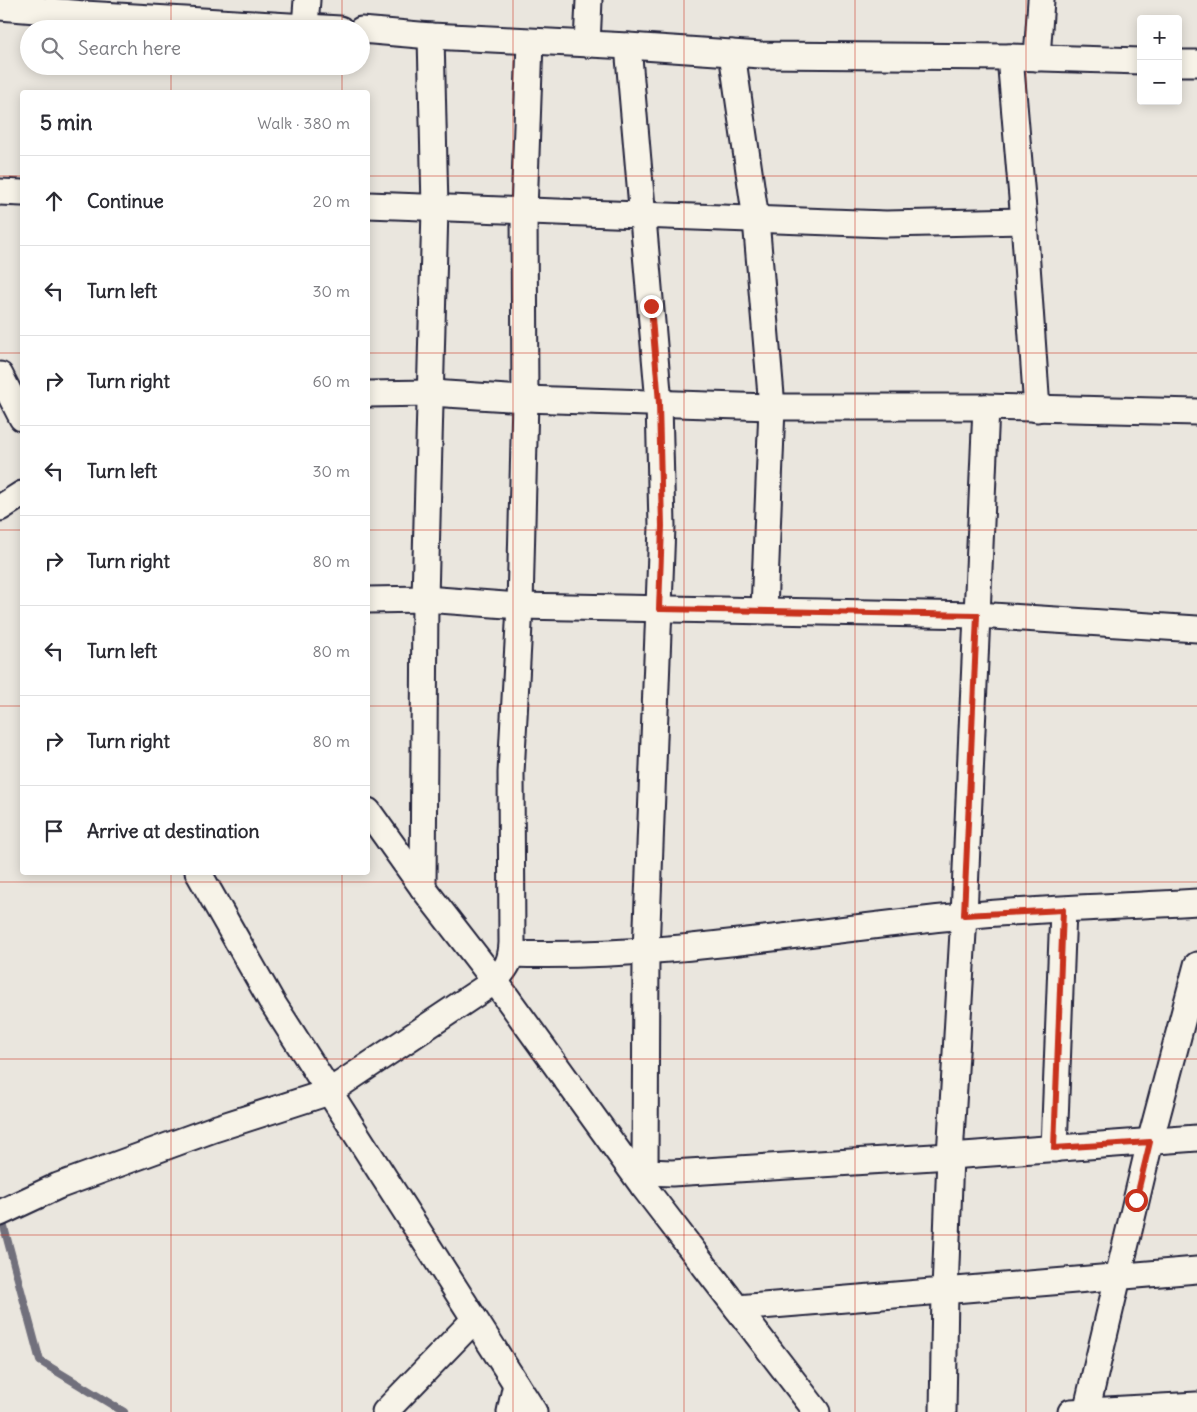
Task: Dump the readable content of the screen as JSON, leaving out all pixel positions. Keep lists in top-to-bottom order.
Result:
{
  "page": {
    "map_buttons": ["+", "−"],
    "search": "Search here",
    "heading": ["5 min", "Walk · 380 m"],
    "list": [
      ["Continue", "20 m"],
      ["Turn left", "30 m"],
      ["Turn right", "60 m"],
      ["Turn left", "30 m"],
      ["Turn right", "80 m"],
      ["Turn left", "80 m"],
      ["Turn right", "80 m"],
      "Arrive at destination"
    ]
  }
}
